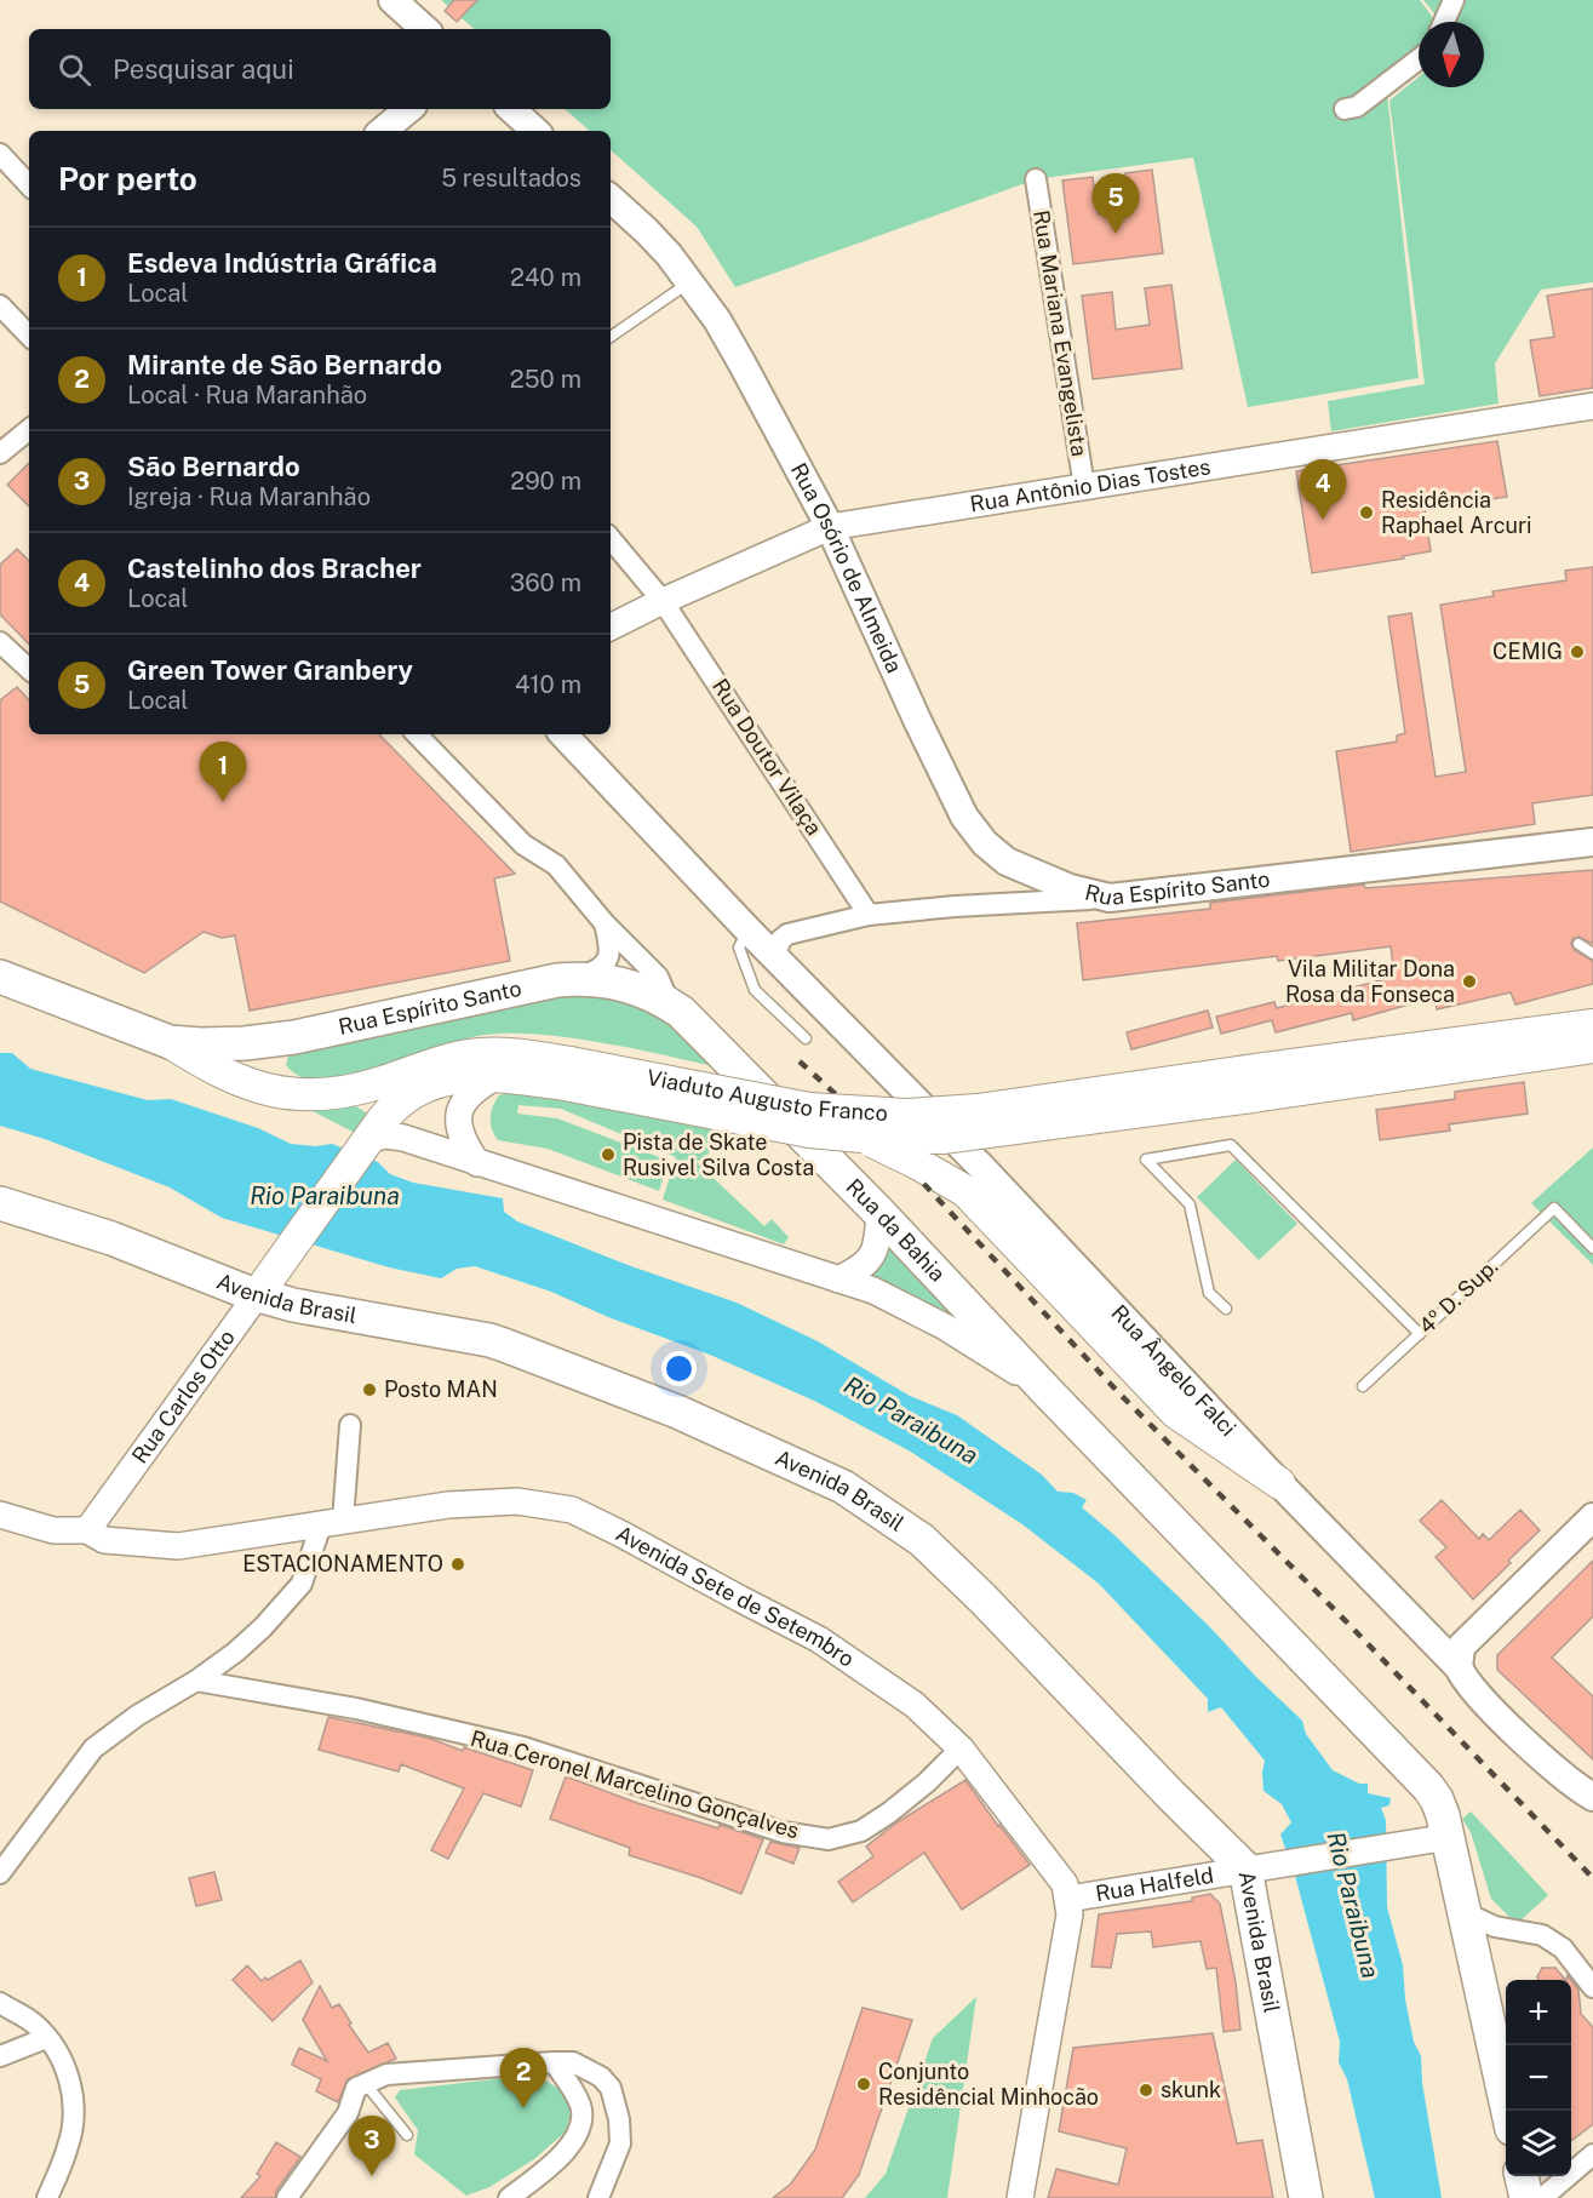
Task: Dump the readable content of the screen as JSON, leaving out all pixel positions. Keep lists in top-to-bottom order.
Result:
{
  "streets": {
    "highway": ["Rua Espírito Santo", "Rua da Bahia", "Avenida Brasil"],
    "main road": [
      "Rua Osório de Almeida",
      "Viaduto Augusto Franco",
      "Rua Ângelo Falci",
      "Rua Carlos Otto"
    ],
    "street": [
      "Rua Mariana Evangelista",
      "Rua Antônio Dias Tostes",
      "Rua Doutor Vilaça",
      "Avenida Sete de Setembro",
      "Rua Ceronel Marcelino Gonçalves",
      "Rua Halfeld"
    ],
    "lane": ["4º D. Sup."]
  },
  "crossings": [
    ["Rua Mariana Evangelista", "Rua Antônio Dias Tostes"],
    ["Rua Antônio Dias Tostes", "Rua Osório de Almeida"],
    ["Rua Antônio Dias Tostes", "Rua Doutor Vilaça"],
    ["Rua Osório de Almeida", "Rua Espírito Santo"],
    ["Rua Doutor Vilaça", "Rua Espírito Santo"],
    ["Rua Espírito Santo", "Viaduto Augusto Franco"],
    ["Rua Espírito Santo", "Rua da Bahia"],
    ["Rua Espírito Santo", "Rua Ângelo Falci"],
    ["Viaduto Augusto Franco", "Rua Carlos Otto"],
    ["Avenida Brasil", "Rua Carlos Otto"],
    ["Avenida Brasil", "Rua Halfeld"],
    ["Rua Carlos Otto", "Avenida Sete de Setembro"],
    ["Avenida Sete de Setembro", "Rua Ceronel Marcelino Gonçalves"],
    ["Avenida Sete de Setembro", "Rua Halfeld"]
  ],
  "water": ["Rio Paraibuna"],
  "places": [
    "Residência Raphael Arcuri",
    "CEMIG",
    "Vila Militar Dona Rosa da Fonseca",
    "Pista de Skate Rusivel Silva Costa",
    "Posto MAN",
    "ESTACIONAMENTO",
    "Conjunto Residêncial Minhocão",
    "skunk"
  ],
  "north": "bottom",
  "page": {
    "search": "Pesquisar aqui",
    "heading": ["Por perto", "5 resultados"],
    "pins": [
      "5",
      "4",
      "1",
      "2",
      "3"
    ],
    "list": [
      {
        "mark": "1",
        "name": "Esdeva Indústria Gráfica",
        "note": "Local",
        "value": "240 m"
      },
      {
        "mark": "2",
        "name": "Mirante de São Bernardo",
        "note": "Local · Rua Maranhão",
        "value": "250 m"
      },
      {
        "mark": "3",
        "name": "São Bernardo",
        "note": "Igreja · Rua Maranhão",
        "value": "290 m"
      },
      {
        "mark": "4",
        "name": "Castelinho dos Bracher",
        "note": "Local",
        "value": "360 m"
      },
      {
        "mark": "5",
        "name": "Green Tower Granbery",
        "note": "Local",
        "value": "410 m"
      }
    ],
    "map_buttons": ["+", "−"]
  }
}
